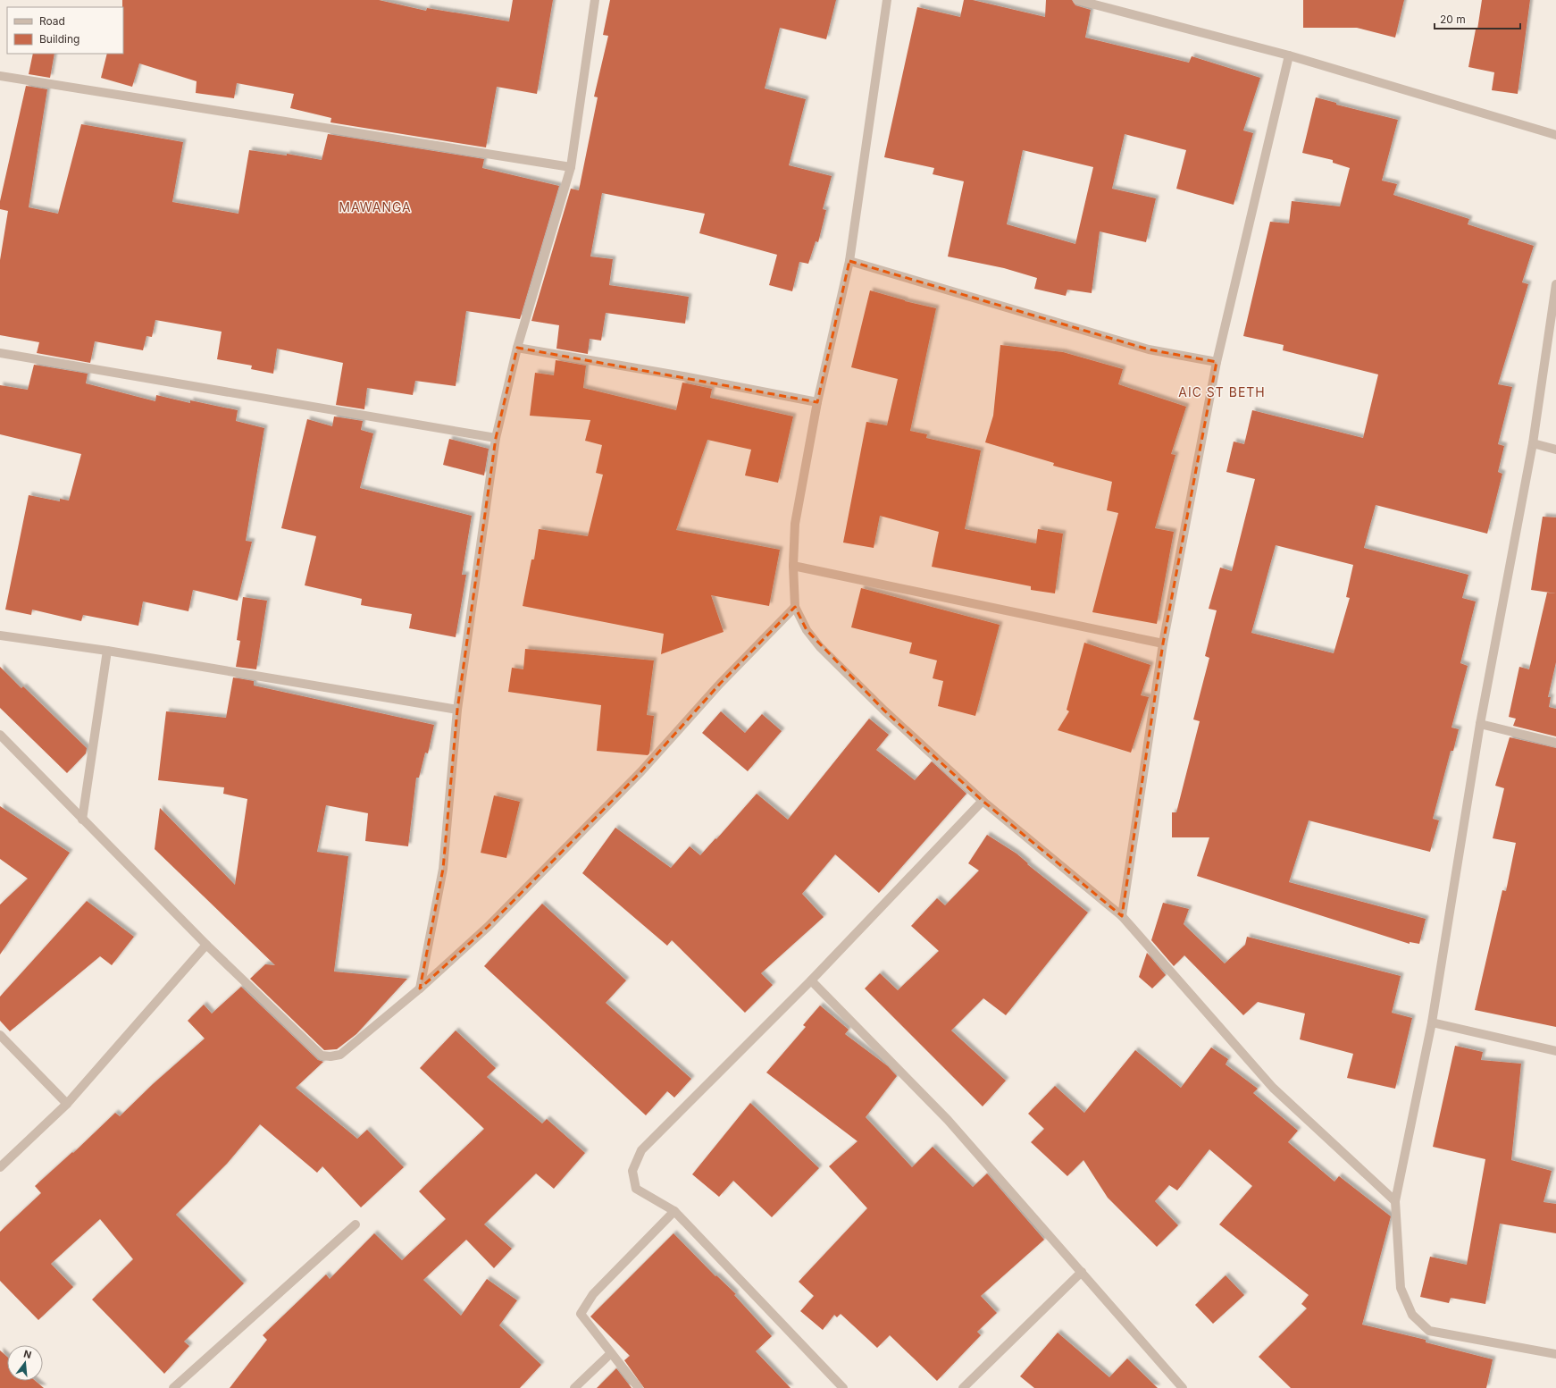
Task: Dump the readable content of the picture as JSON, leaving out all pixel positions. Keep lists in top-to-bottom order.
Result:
{
  "districts": ["MAWANGA", "AIC ST BETH"],
  "legend": ["Road", "Building"],
  "scale_bar": "20 m",
  "north": "top"
}
